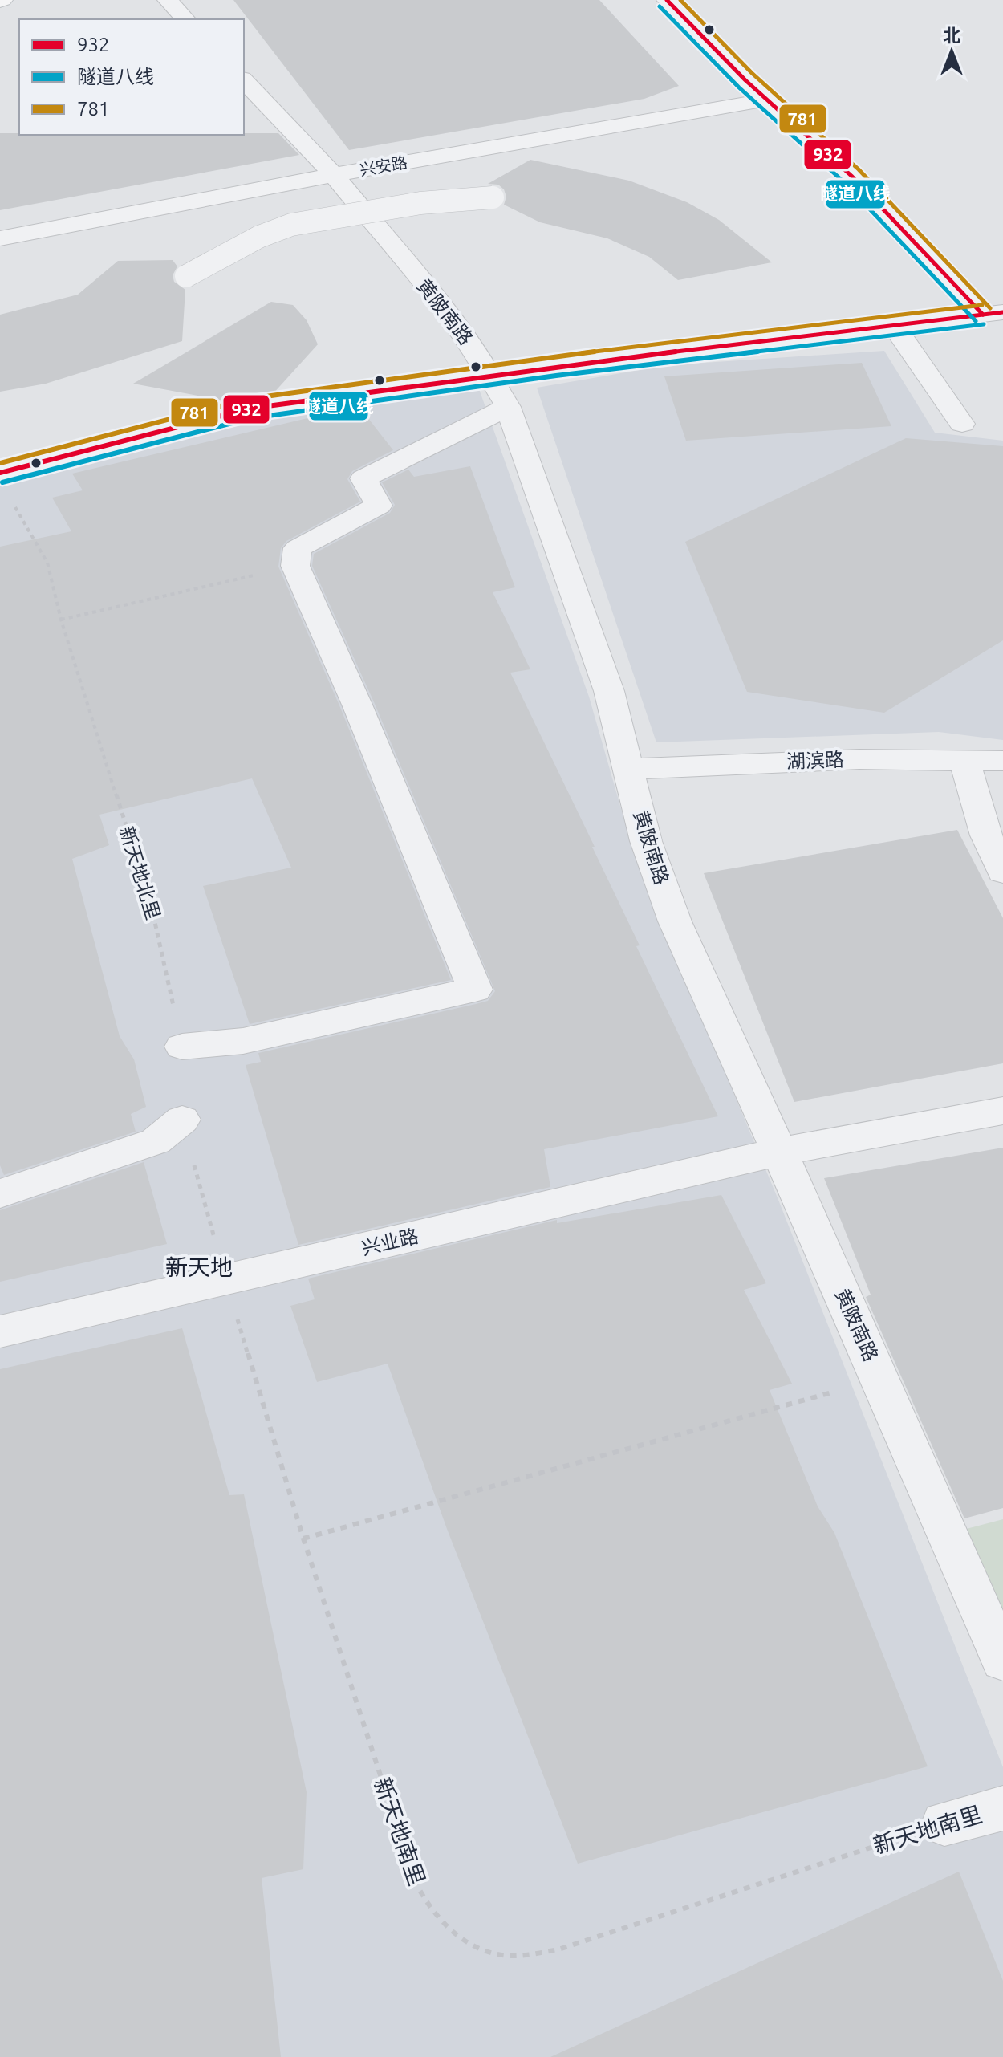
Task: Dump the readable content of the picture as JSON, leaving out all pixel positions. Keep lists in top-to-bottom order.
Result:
{
  "streets": {
    "street": [
      "兴安路",
      "黄陂南路",
      "湖滨路",
      "兴业路",
      "新天地南里"
    ],
    "path": ["新天地北里"]
  },
  "crossings": [
    ["兴安路", "黄陂南路"],
    ["黄陂南路", "湖滨路"],
    ["黄陂南路", "兴业路"],
    ["兴业路", "新天地南里"]
  ],
  "districts": ["新天地"],
  "lines": ["transit line 932", "transit line 781", "transit line 隧道八线"],
  "legend": ["932", "隧道八线", "781"],
  "north": "top"
}
